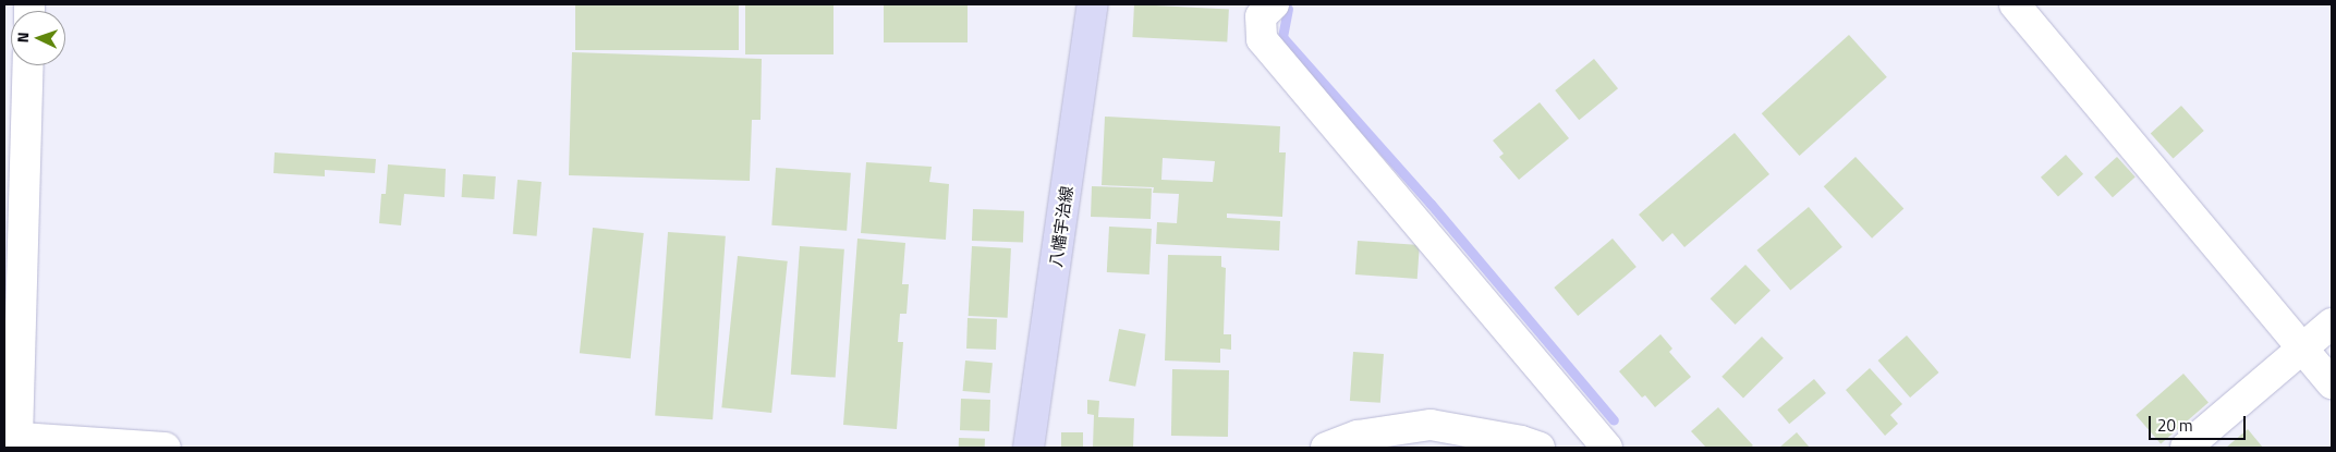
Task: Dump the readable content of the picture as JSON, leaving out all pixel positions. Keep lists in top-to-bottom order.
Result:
{
  "streets": {
    "main road": ["八幡宇治線"]
  },
  "scale_bar": "20 m",
  "north": "left"
}
